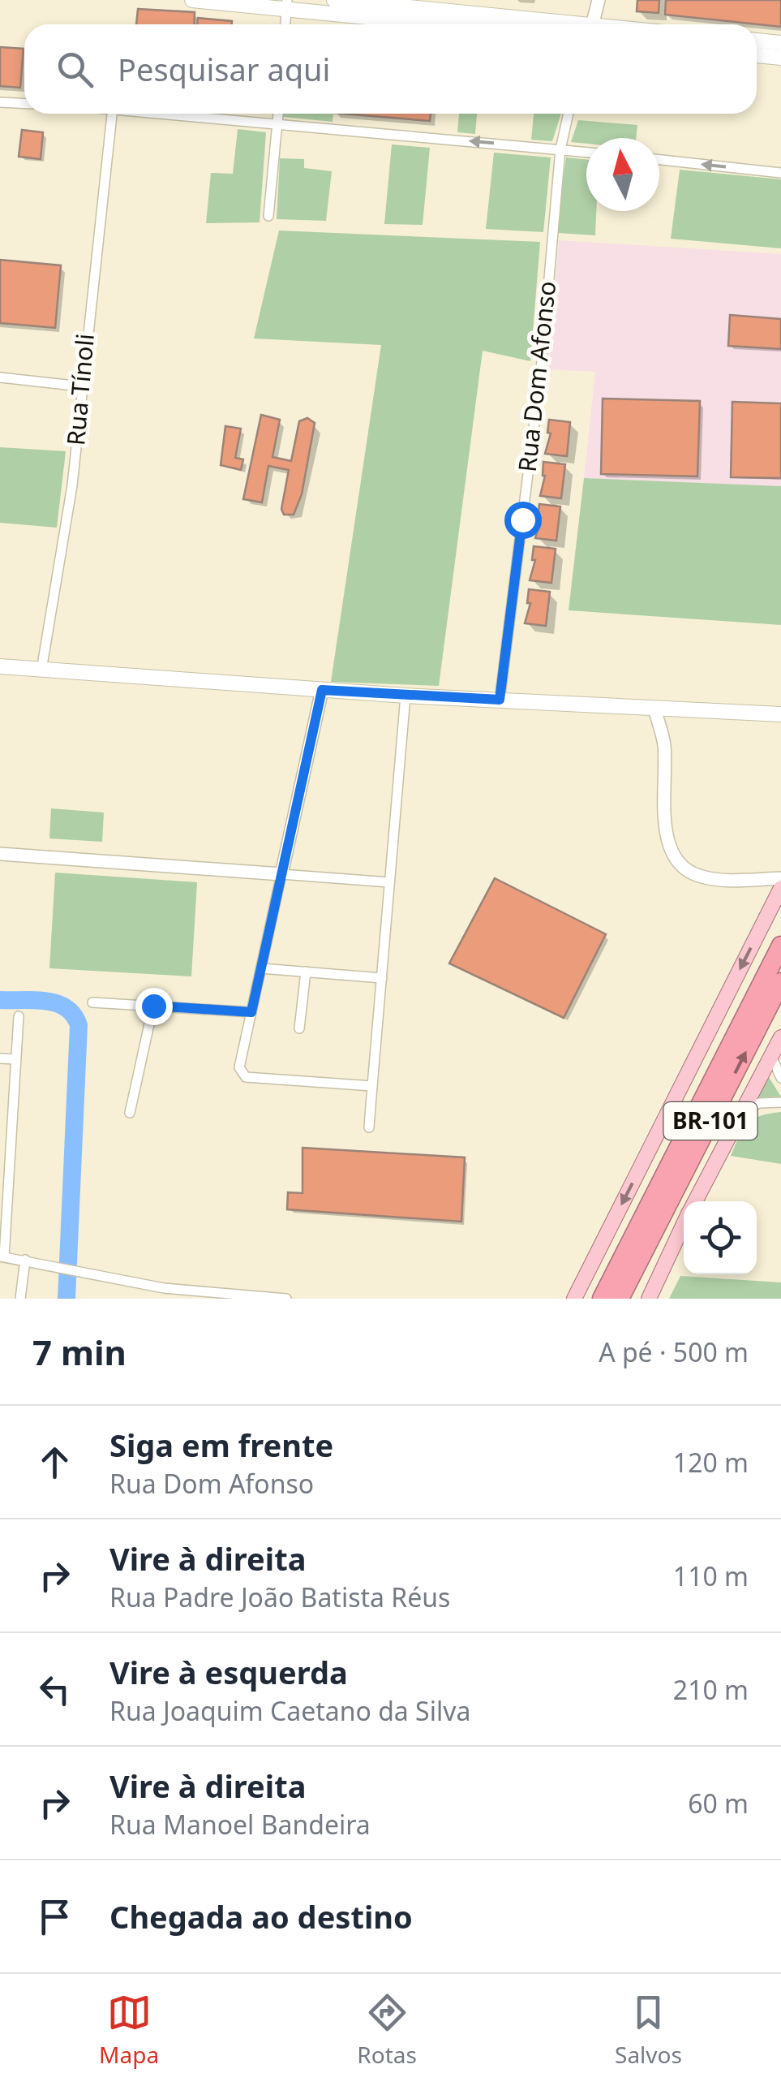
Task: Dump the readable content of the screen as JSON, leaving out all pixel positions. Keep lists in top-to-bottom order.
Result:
{
  "streets": {
    "highway": ["BR-101"],
    "street": ["Rua Dom Afonso", "Rua Tínoli"]
  },
  "north": "top",
  "page": {
    "search": "Pesquisar aqui",
    "heading": ["7 min", "A pé · 500 m"],
    "list": [
      ["Siga em frente", "Rua Dom Afonso", "120 m"],
      ["Vire à direita", "Rua Padre João Batista Réus", "110 m"],
      ["Vire à esquerda", "Rua Joaquim Caetano da Silva", "210 m"],
      ["Vire à direita", "Rua Manoel Bandeira", "60 m"],
      "Chegada ao destino"
    ],
    "nav": ["Mapa", "Rotas", "Salvos"]
  }
}
